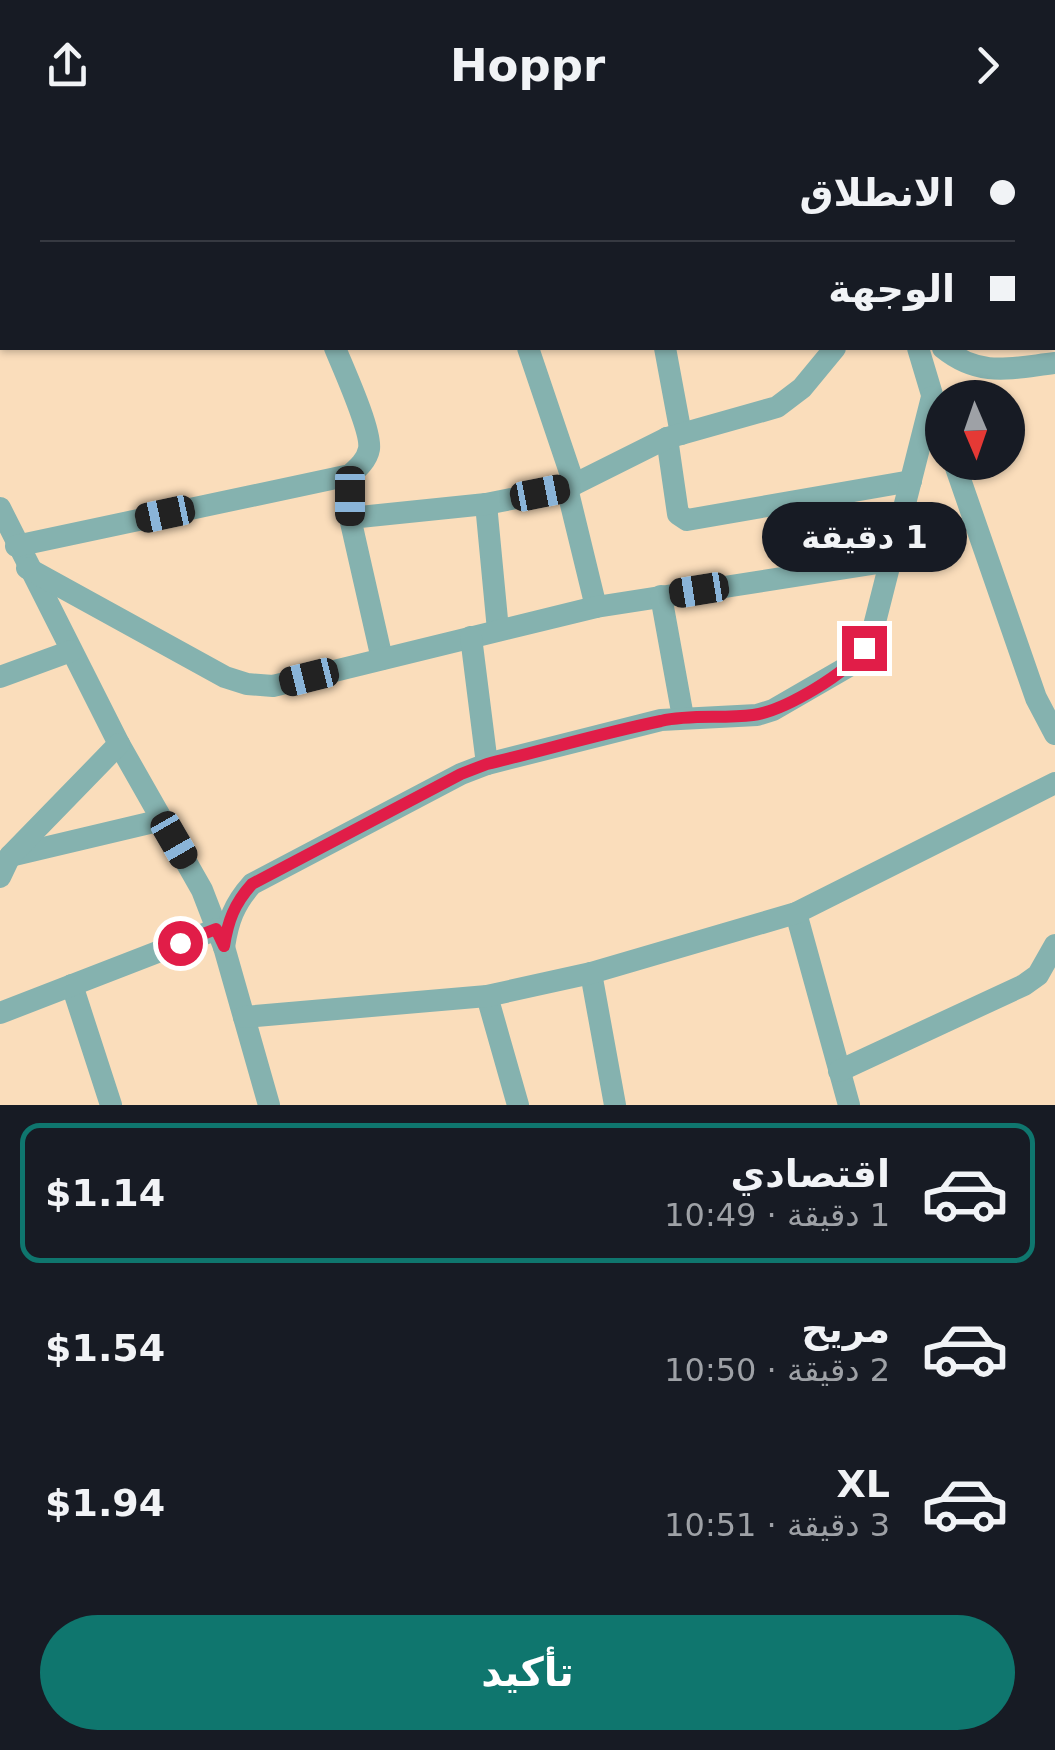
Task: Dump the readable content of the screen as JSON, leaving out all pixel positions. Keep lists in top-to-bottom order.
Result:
{
  "north": "bottom",
  "page": {
    "header": "Hoppr",
    "banner": ["الانطلاق", "الوجهة"],
    "bubble": "1 دقيقة",
    "list": [
      {
        "name": "اقتصادي",
        "note": "1 دقيقة · 10:49",
        "value": "$1.14"
      },
      {
        "name": "مريح",
        "note": "2 دقيقة · 10:50",
        "value": "$1.54"
      },
      {
        "name": "XL",
        "note": "3 دقيقة · 10:51",
        "value": "$1.94"
      }
    ],
    "buttons": "تأكيد"
  }
}
